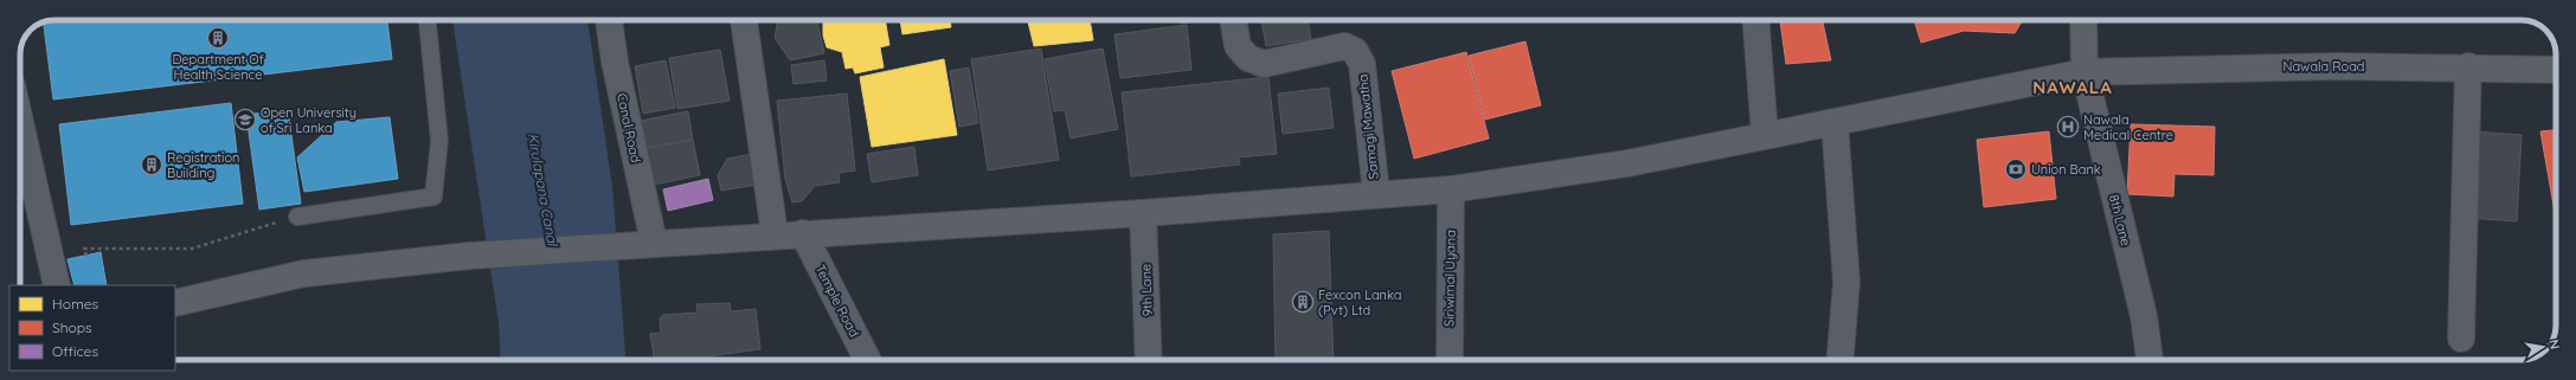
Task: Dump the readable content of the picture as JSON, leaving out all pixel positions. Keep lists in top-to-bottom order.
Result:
{
  "streets": {
    "main road": ["Nawala Road"],
    "street": [
      "Samagi Mawatha",
      "Canal Road",
      "8th Lane",
      "Siriwimal Uyana",
      "9th Lane",
      "Temple Road"
    ]
  },
  "crossings": [
    ["Nawala Road", "Samagi Mawatha"],
    ["Nawala Road", "Canal Road"],
    ["Nawala Road", "8th Lane"],
    ["Nawala Road", "Siriwimal Uyana"],
    ["Nawala Road", "9th Lane"],
    ["Nawala Road", "Temple Road"]
  ],
  "districts": ["NAWALA"],
  "water": ["Kirulapana Canal"],
  "places": {
    "building": ["Department Of Health Science", "Registration Building", "Fexcon Lanka (Pvt) Ltd"],
    "school or university": ["Open University of Sri Lanka"],
    "hospital": ["Nawala Medical Centre"],
    "bank": ["Union Bank"]
  },
  "legend": ["Homes", "Shops", "Offices"],
  "north": "right"
}
